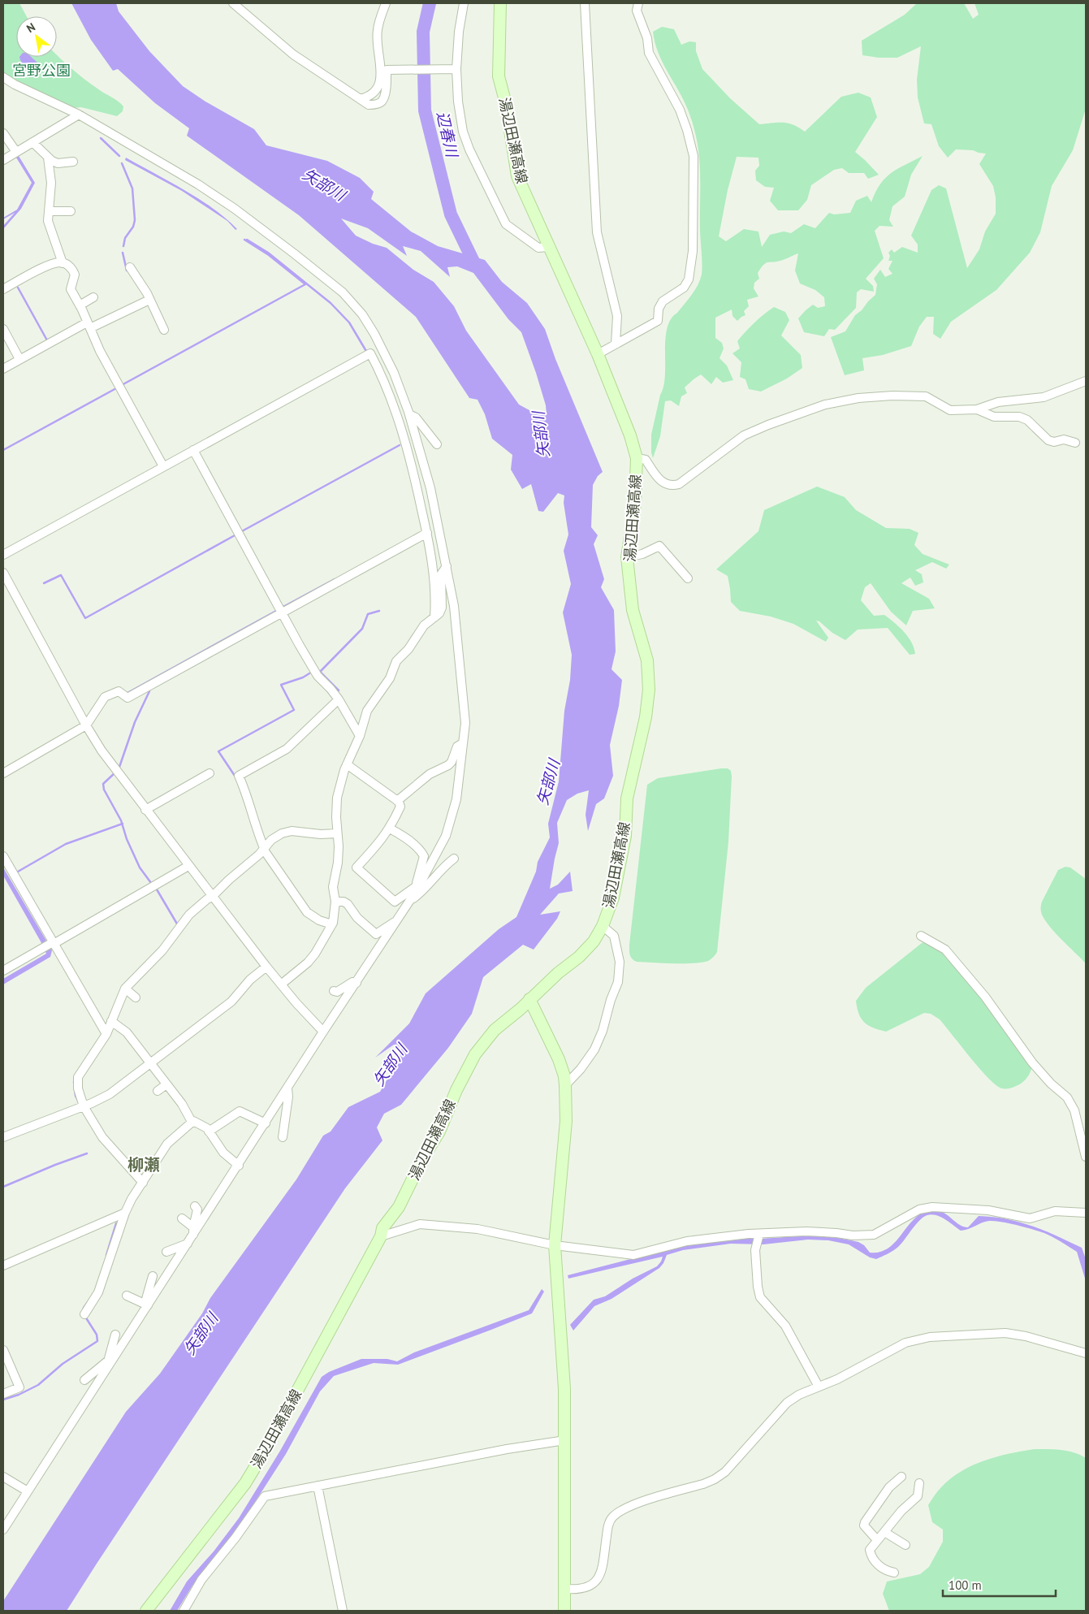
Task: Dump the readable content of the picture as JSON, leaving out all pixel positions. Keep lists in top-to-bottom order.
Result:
{
  "streets": {
    "main road": ["湯辺田瀬高線"]
  },
  "districts": ["柳瀬"],
  "water": ["辺春川", "矢部川"],
  "parks": ["宮野公園"],
  "scale_bar": "100 m",
  "north": "top left"
}
